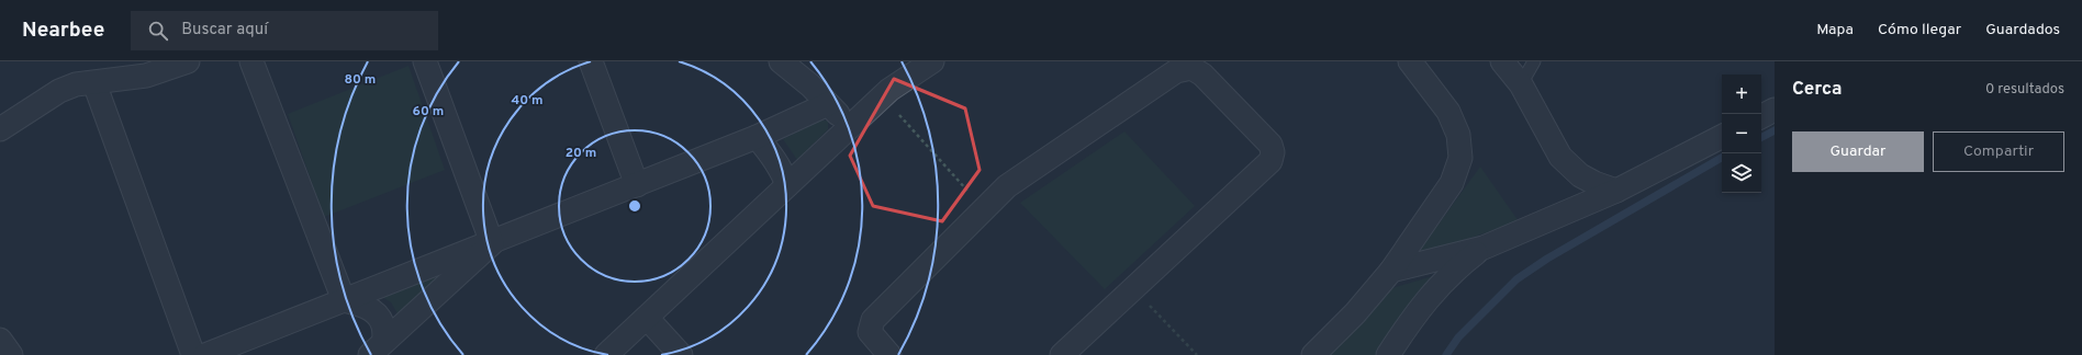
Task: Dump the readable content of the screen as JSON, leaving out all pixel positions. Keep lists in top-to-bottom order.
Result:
{
  "page": {
    "header": "Nearbee",
    "search": "Buscar aquí",
    "nav": ["Mapa", "Cómo llegar", "Guardados"],
    "heading": ["Cerca", "0 resultados"],
    "map_buttons": ["+", "−"],
    "buttons": ["Guardar", "Compartir"]
  },
  "rings": [
    "80 m",
    "40 m",
    "60 m",
    "20 m"
  ]
}
